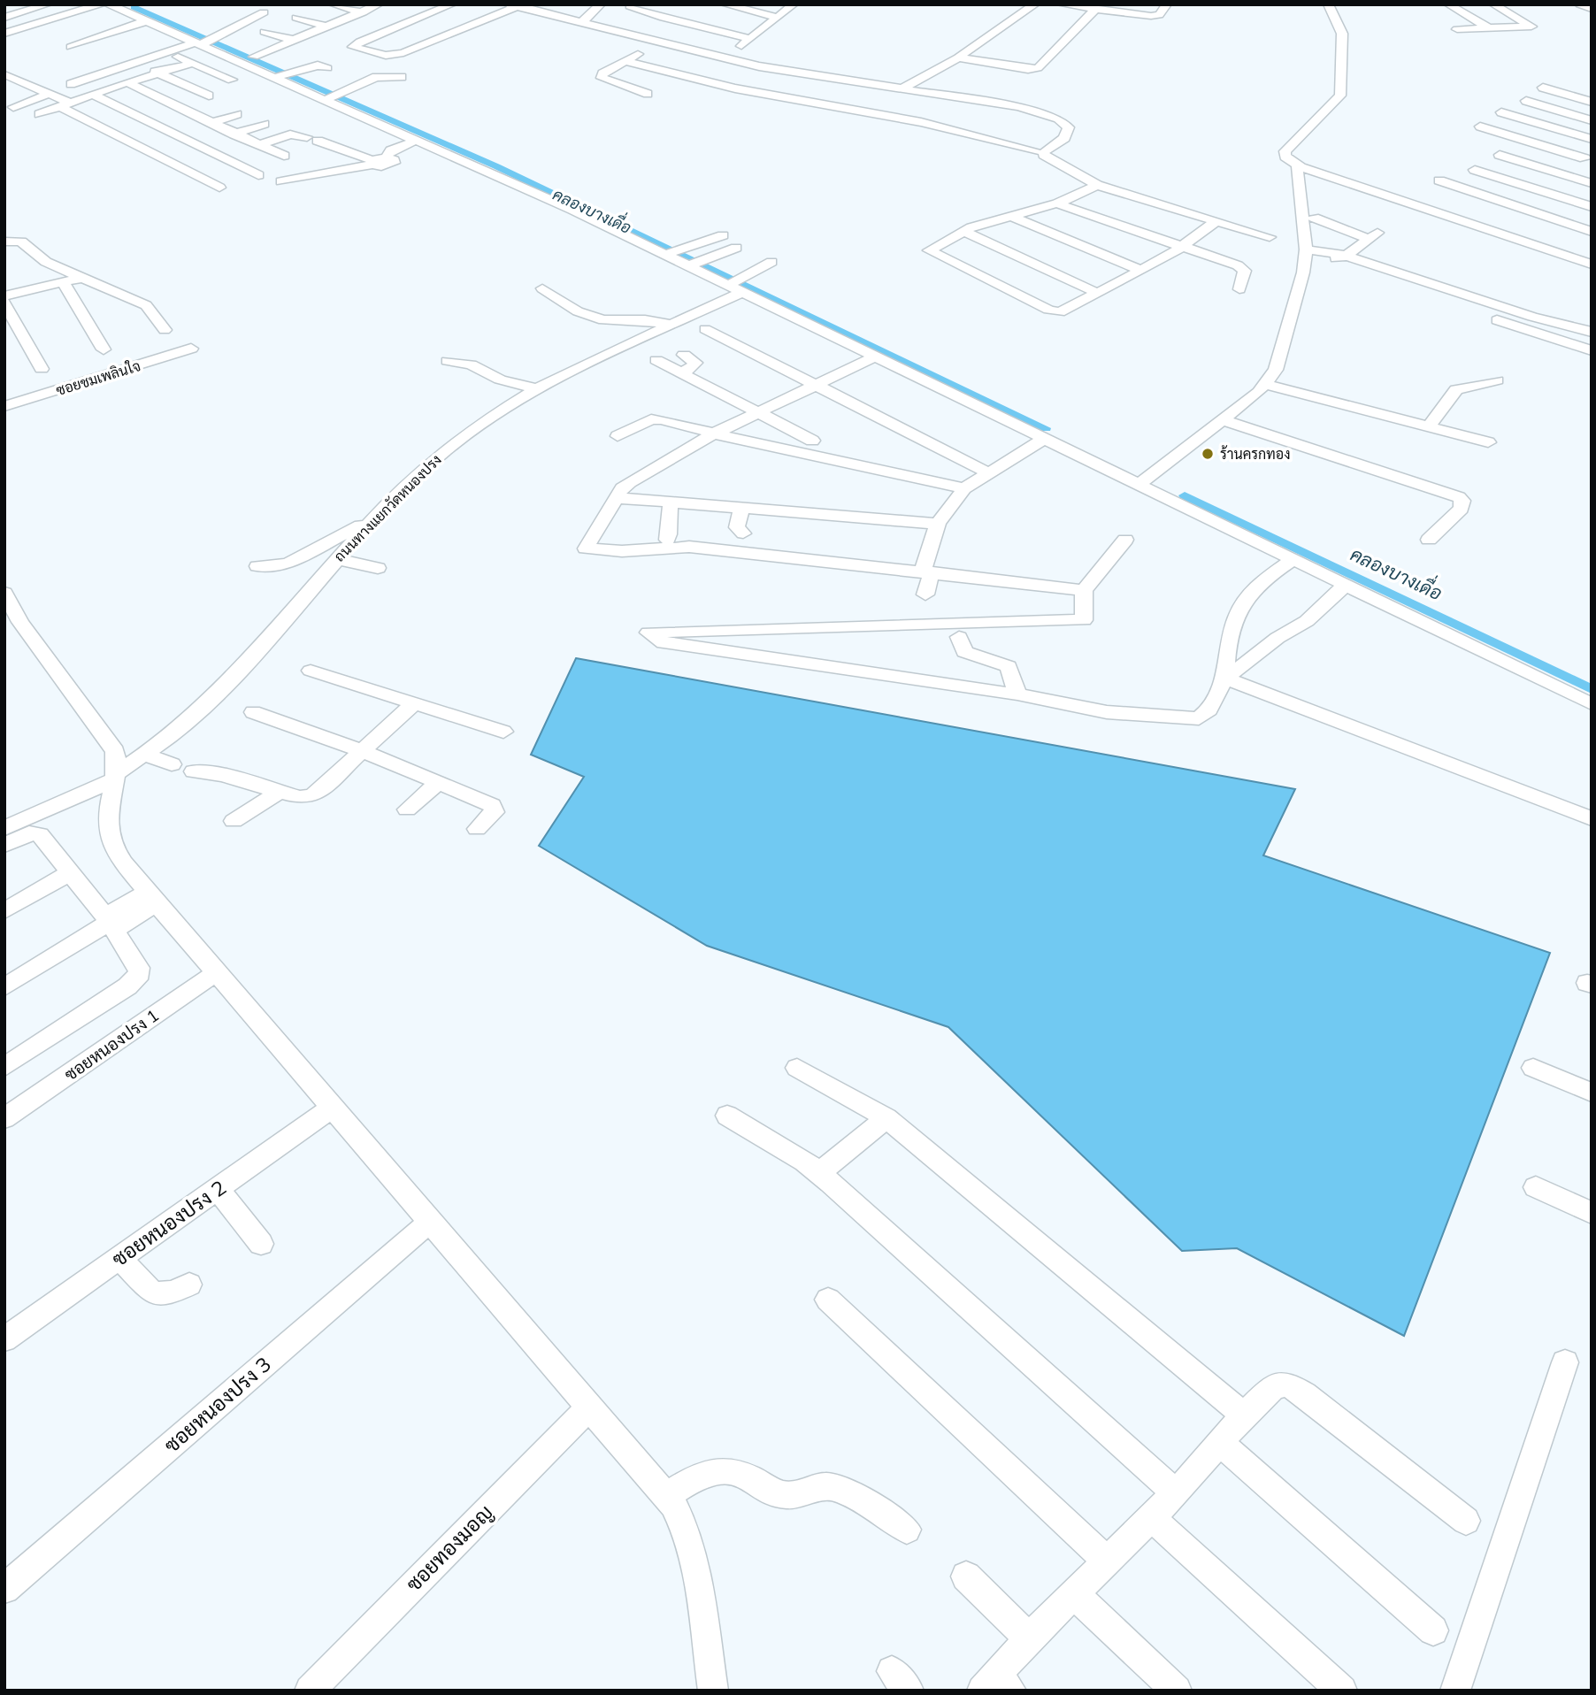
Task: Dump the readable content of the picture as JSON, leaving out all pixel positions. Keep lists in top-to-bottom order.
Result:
{
  "streets": {
    "street": [
      "ซอยชมเพลินใจ",
      "ถนนทางแยกวัดหนองปรง",
      "ซอยหนองปรง 1",
      "ซอยหนองปรง 2",
      "ซอยหนองปรง 3",
      "ซอยทองมอญ"
    ]
  },
  "water": ["คลองบางเดื่อ"],
  "places": ["ร้านครกทอง"]
}
